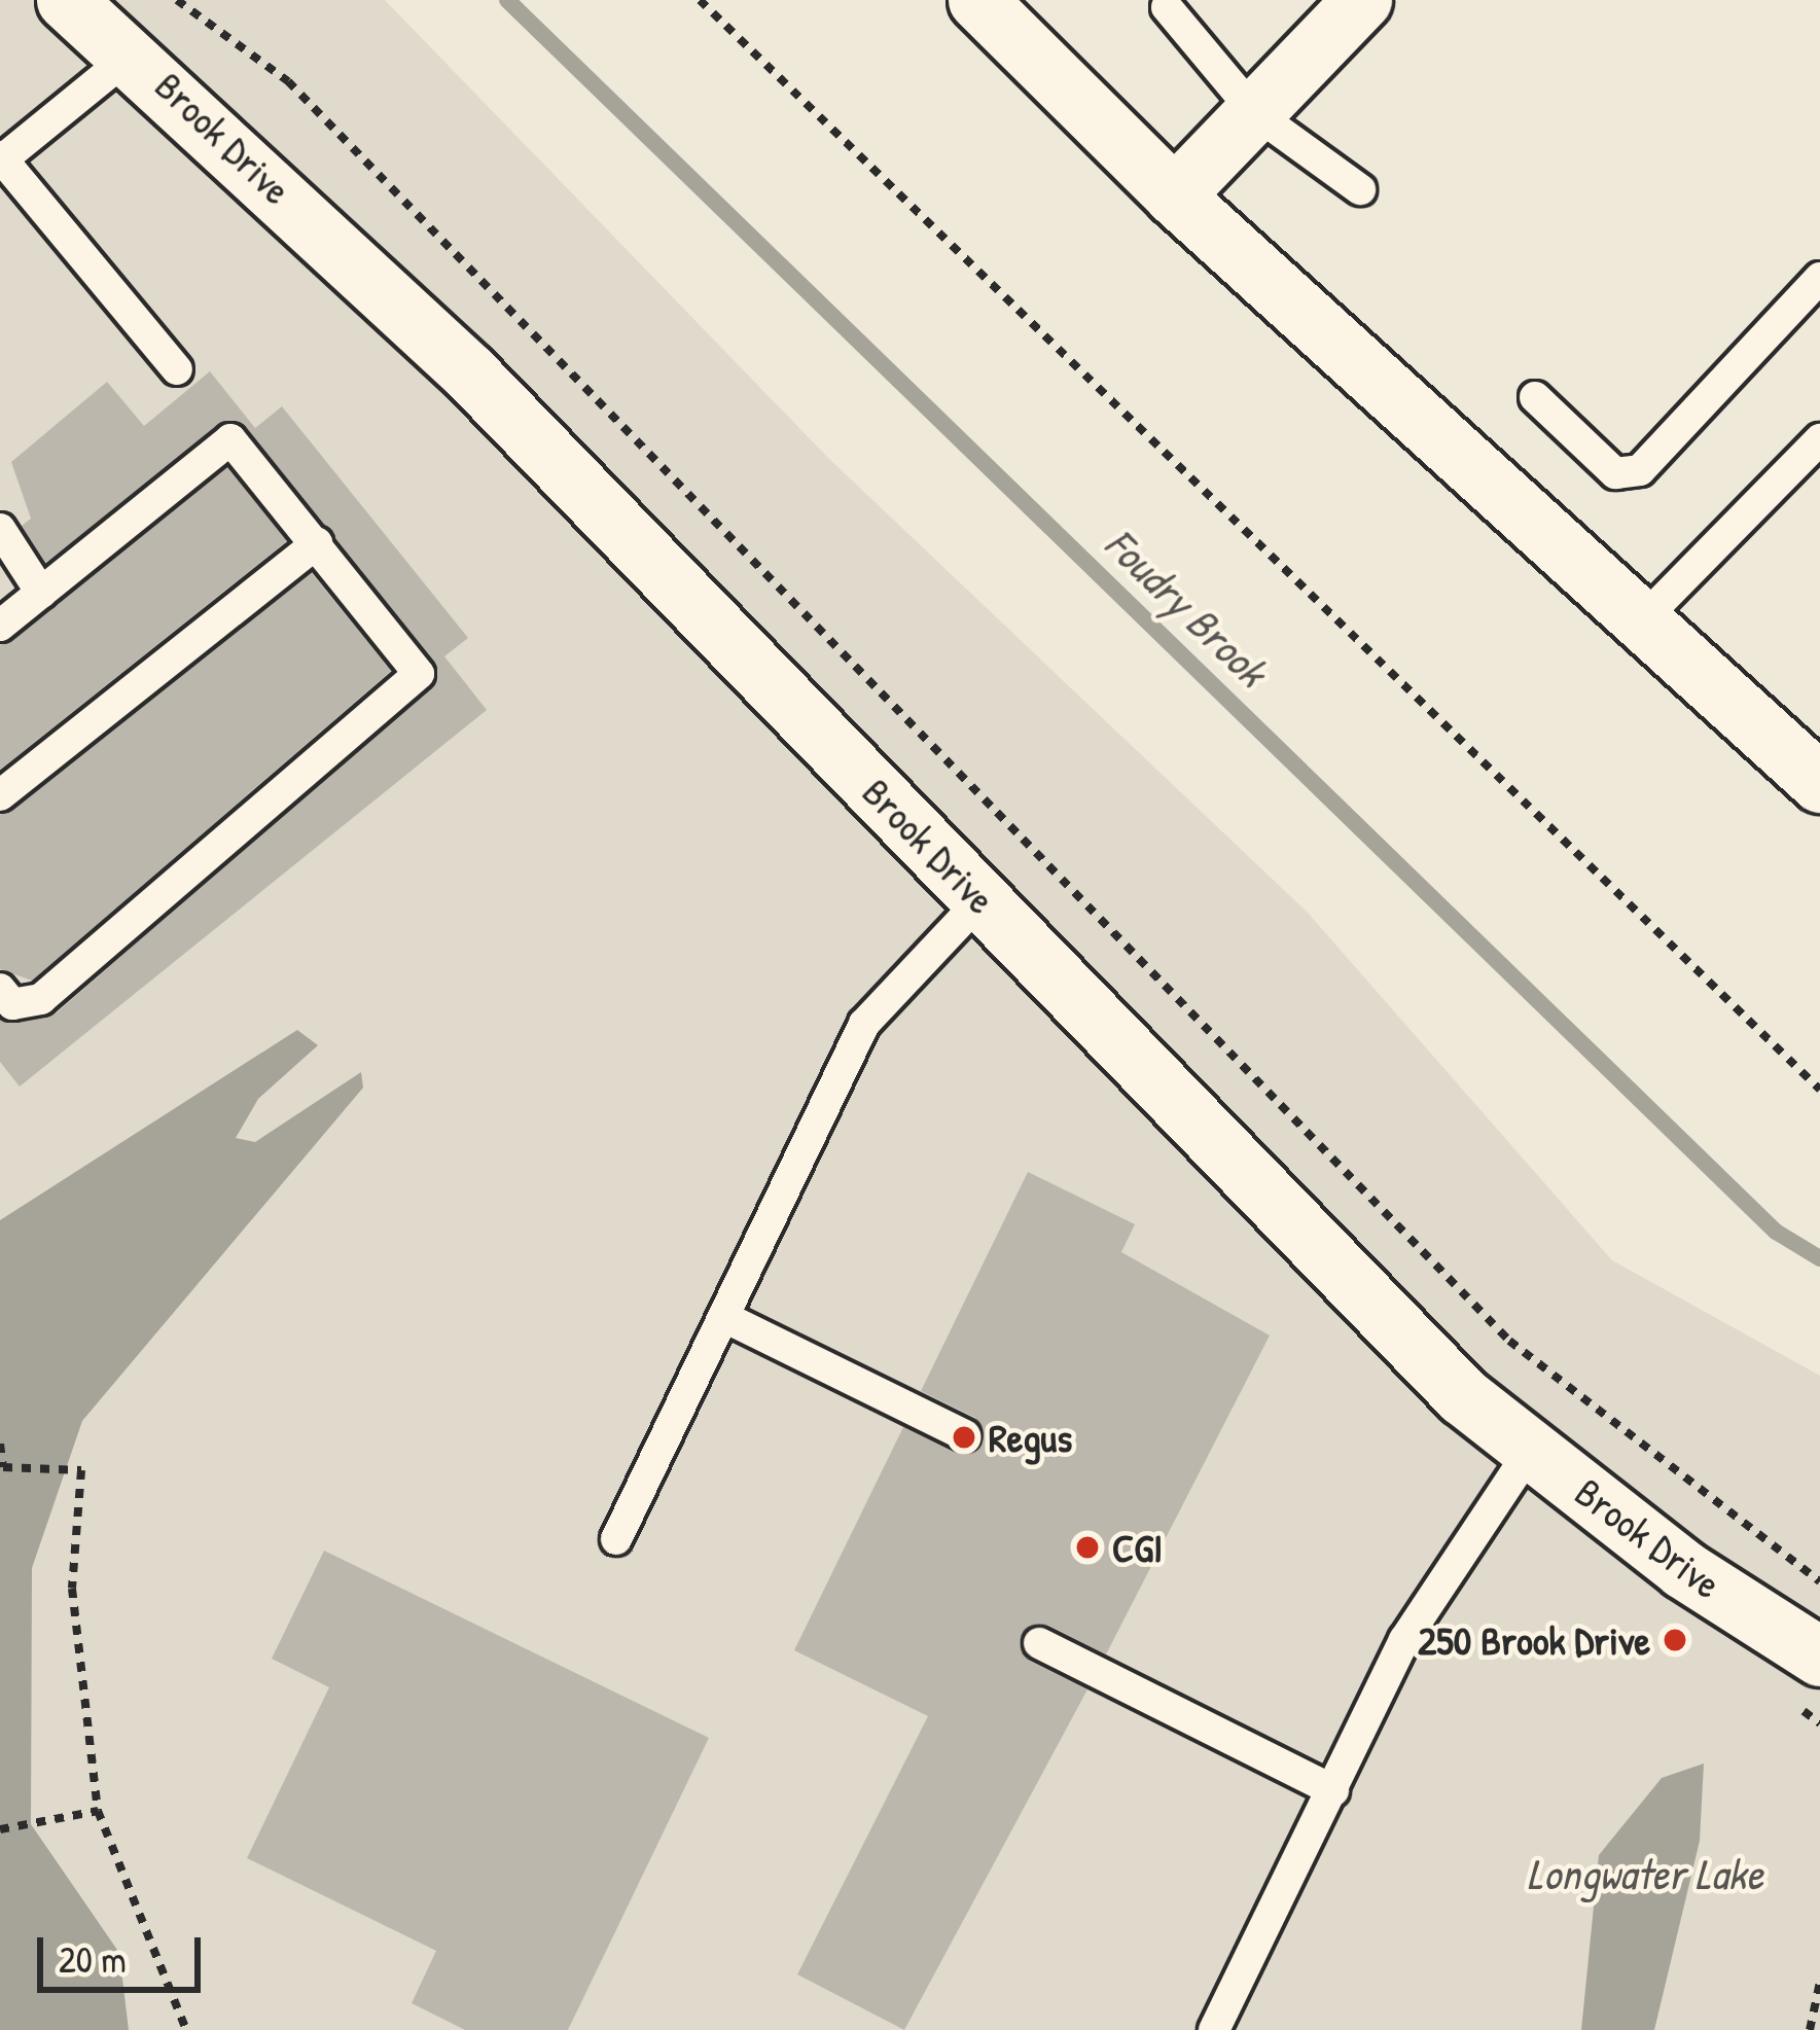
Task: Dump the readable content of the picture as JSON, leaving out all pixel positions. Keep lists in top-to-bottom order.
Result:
{
  "streets": {
    "street": ["Brook Drive"]
  },
  "water": ["Foudry Brook", "Longwater Lake"],
  "places": ["Regus", "CGI", "250 Brook Drive"],
  "scale_bar": "20 m"
}
